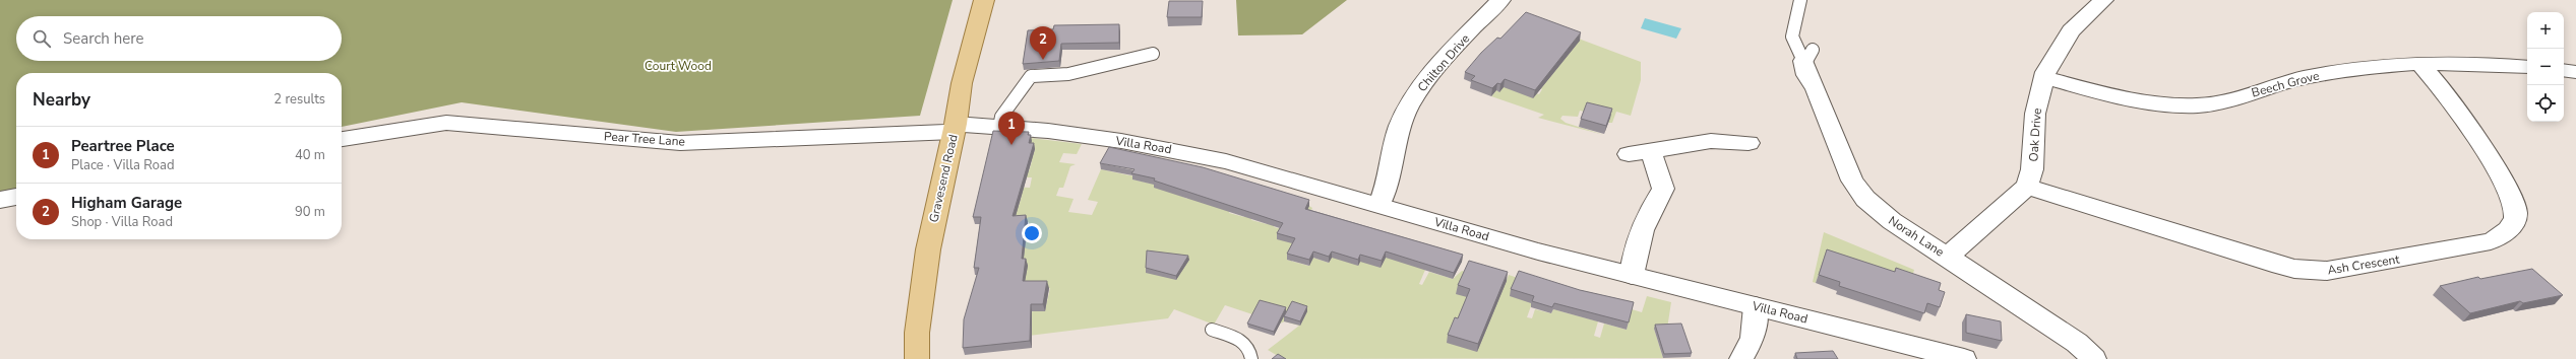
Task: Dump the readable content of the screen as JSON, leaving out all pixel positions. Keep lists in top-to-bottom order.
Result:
{
  "streets": {
    "main road": ["Gravesend Road"],
    "street": [
      "Chilton Drive",
      "Beech Grove",
      "Oak Drive",
      "Pear Tree Lane",
      "Villa Road",
      "Norah Lane",
      "Ash Crescent"
    ]
  },
  "crossings": [
    ["Chilton Drive", "Villa Road"],
    ["Beech Grove", "Oak Drive"],
    ["Beech Grove", "Ash Crescent"],
    ["Oak Drive", "Ash Crescent"],
    ["Pear Tree Lane", "Villa Road"],
    ["Pear Tree Lane", "Gravesend Road"],
    ["Villa Road", "Gravesend Road"]
  ],
  "parks": ["Court Wood"],
  "page": {
    "map_buttons": ["+", "−"],
    "search": "Search here",
    "pins": ["2", "1"],
    "heading": ["Nearby", "2 results"],
    "list": [
      {
        "mark": "1",
        "name": "Peartree Place",
        "note": "Place · Villa Road",
        "value": "40 m"
      },
      {
        "mark": "2",
        "name": "Higham Garage",
        "note": "Shop · Villa Road",
        "value": "90 m"
      }
    ]
  }
}
